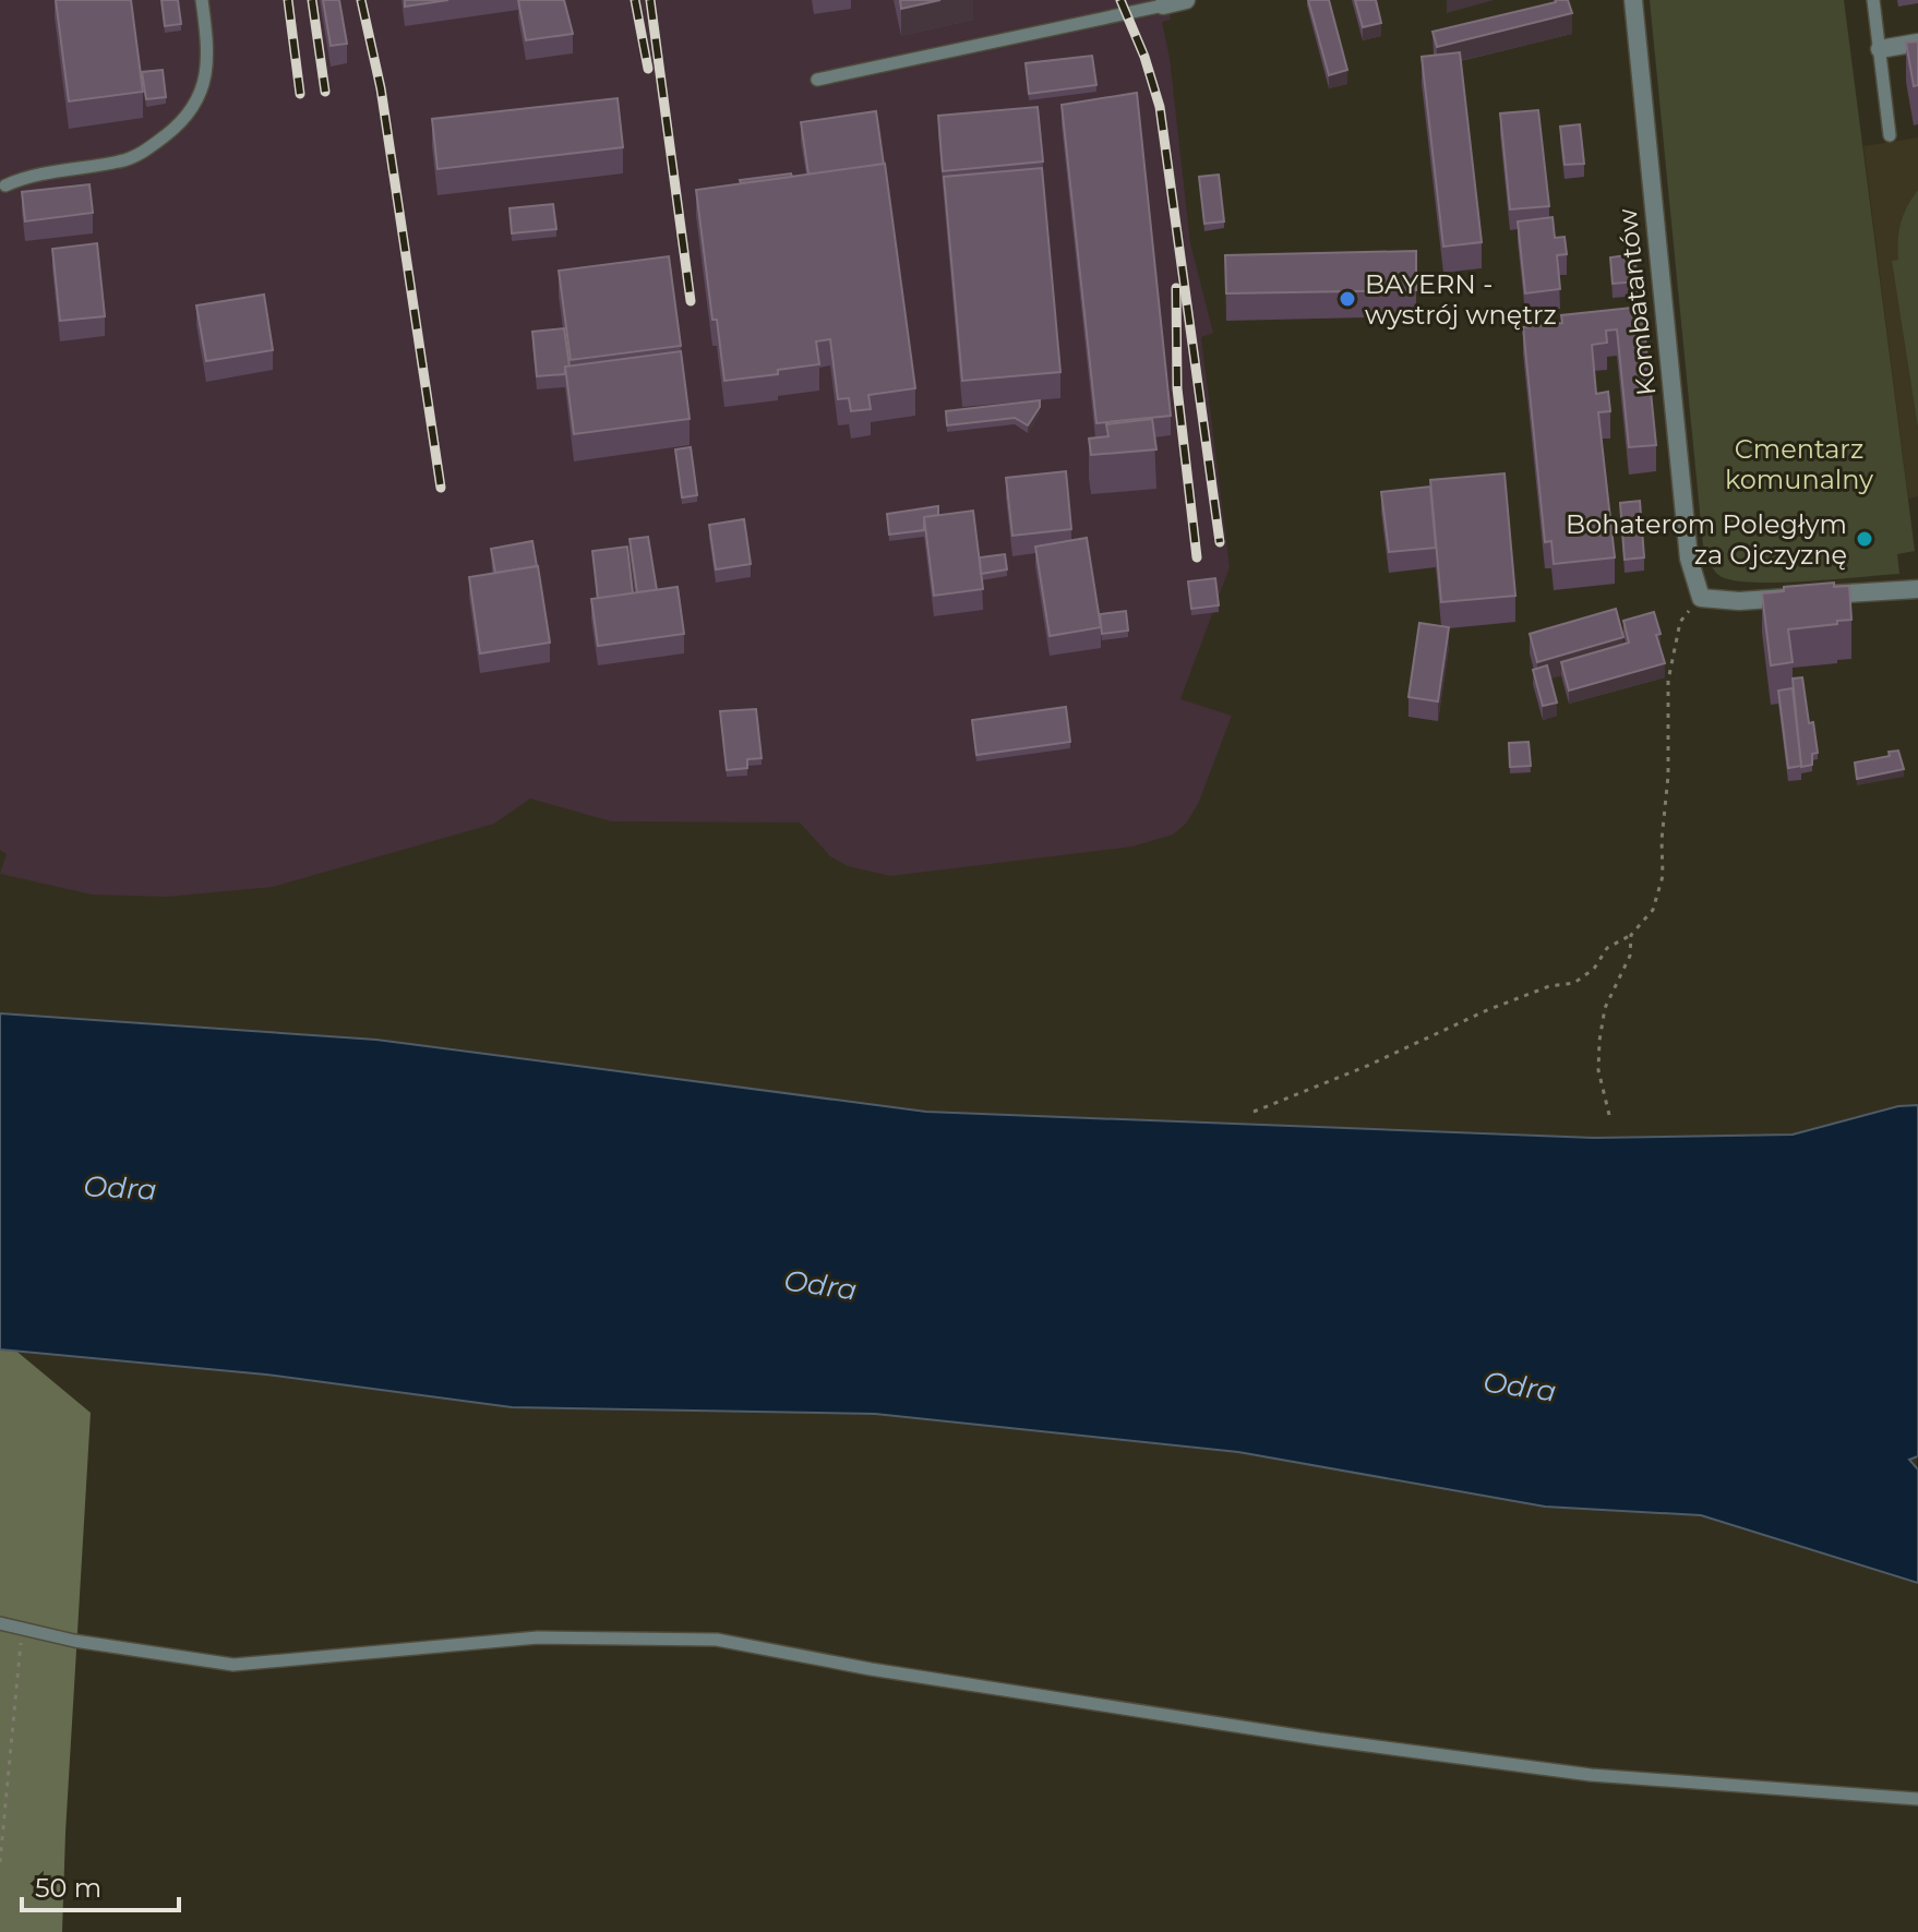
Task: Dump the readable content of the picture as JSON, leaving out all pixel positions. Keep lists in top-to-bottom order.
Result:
{
  "streets": {
    "street": ["Kombatantów"]
  },
  "water": ["Odra"],
  "parks": ["Cmentarz komunalny"],
  "places": ["BAYERN - wystrój wnętrz", "Bohaterom Poległym za Ojczyznę"],
  "scale_bar": "50 m"
}
